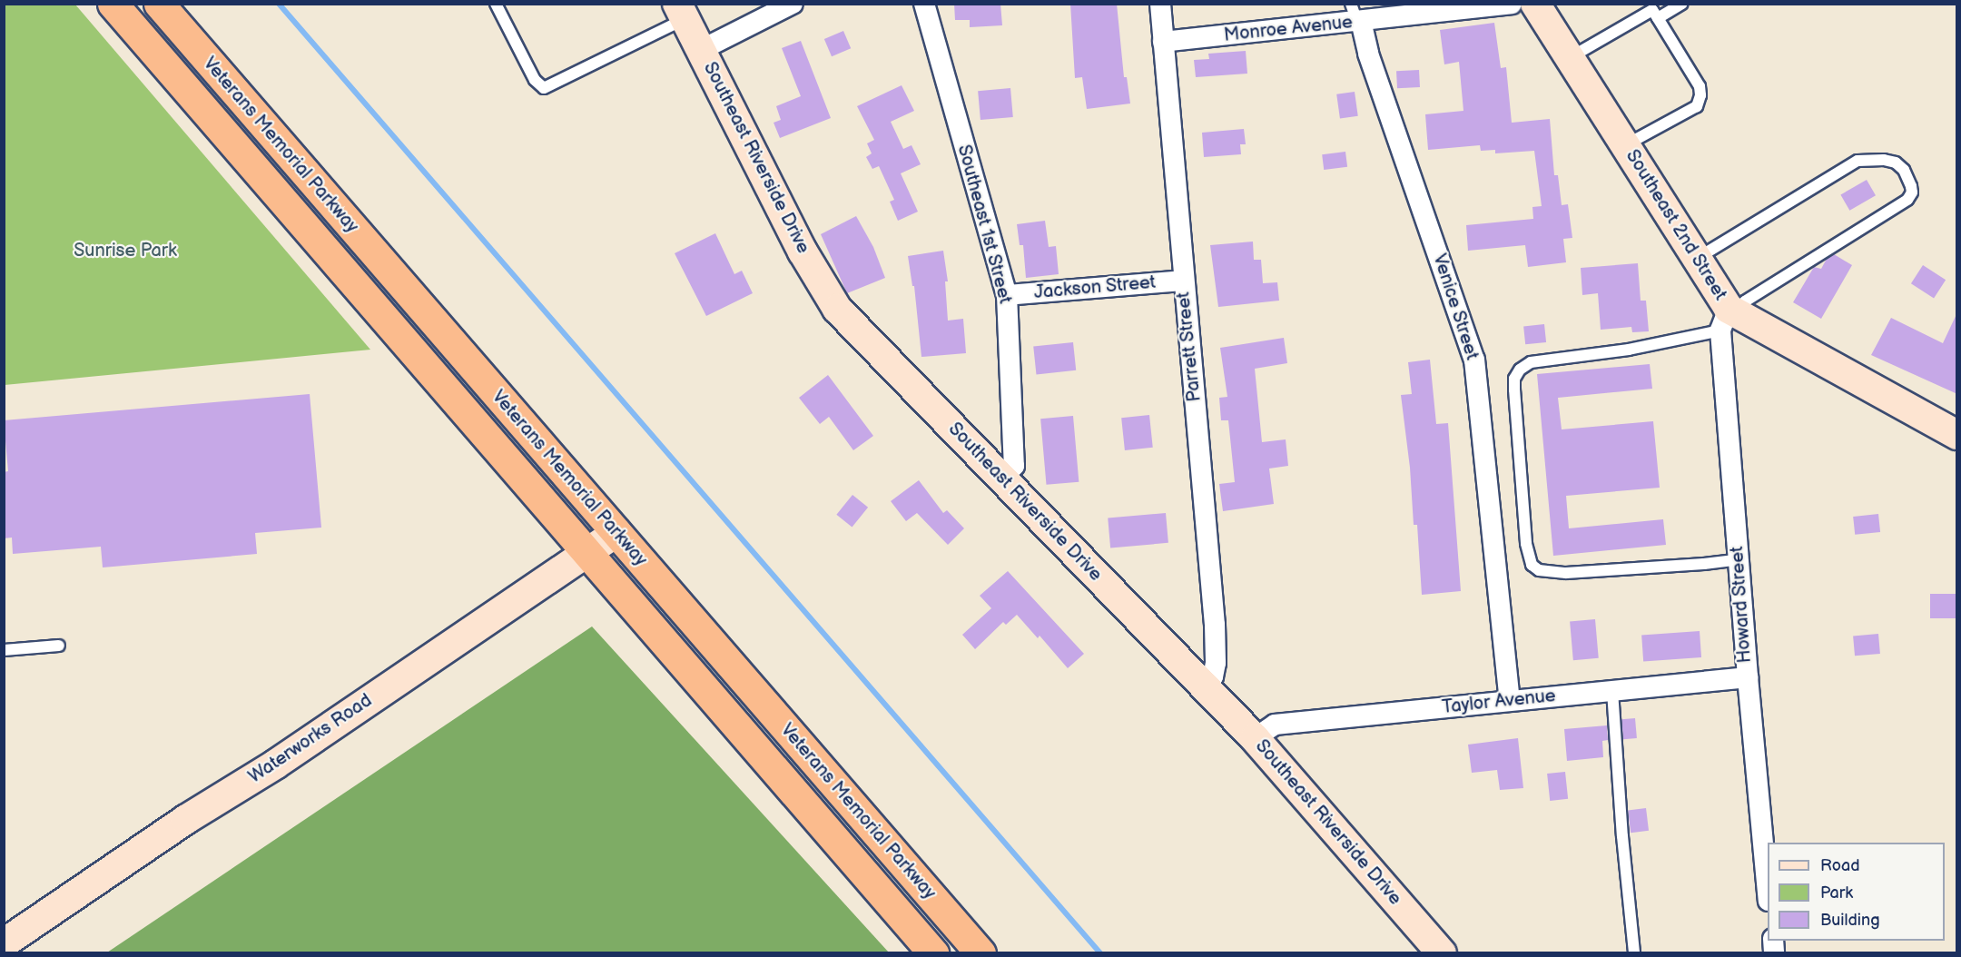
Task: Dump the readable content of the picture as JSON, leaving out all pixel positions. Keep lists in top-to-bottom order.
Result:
{
  "streets": {
    "highway": ["Veterans Memorial Parkway"],
    "street": [
      "Monroe Avenue",
      "Southeast Riverside Drive",
      "Southeast 1st Street",
      "Southeast 2nd Street",
      "Jackson Street",
      "Venice Street",
      "Parrett Street",
      "Howard Street",
      "Taylor Avenue",
      "Waterworks Road"
    ]
  },
  "crossings": [
    ["Monroe Avenue", "Venice Street"],
    ["Monroe Avenue", "Parrett Street"],
    ["Veterans Memorial Parkway", "Waterworks Road"],
    ["Southeast Riverside Drive", "Southeast 1st Street"],
    ["Southeast Riverside Drive", "Parrett Street"],
    ["Southeast Riverside Drive", "Taylor Avenue"],
    ["Southeast 1st Street", "Jackson Street"],
    ["Southeast 2nd Street", "Howard Street"],
    ["Jackson Street", "Parrett Street"],
    ["Venice Street", "Taylor Avenue"],
    ["Howard Street", "Taylor Avenue"]
  ],
  "parks": ["Sunrise Park"],
  "legend": ["Road", "Park", "Building"]
}
